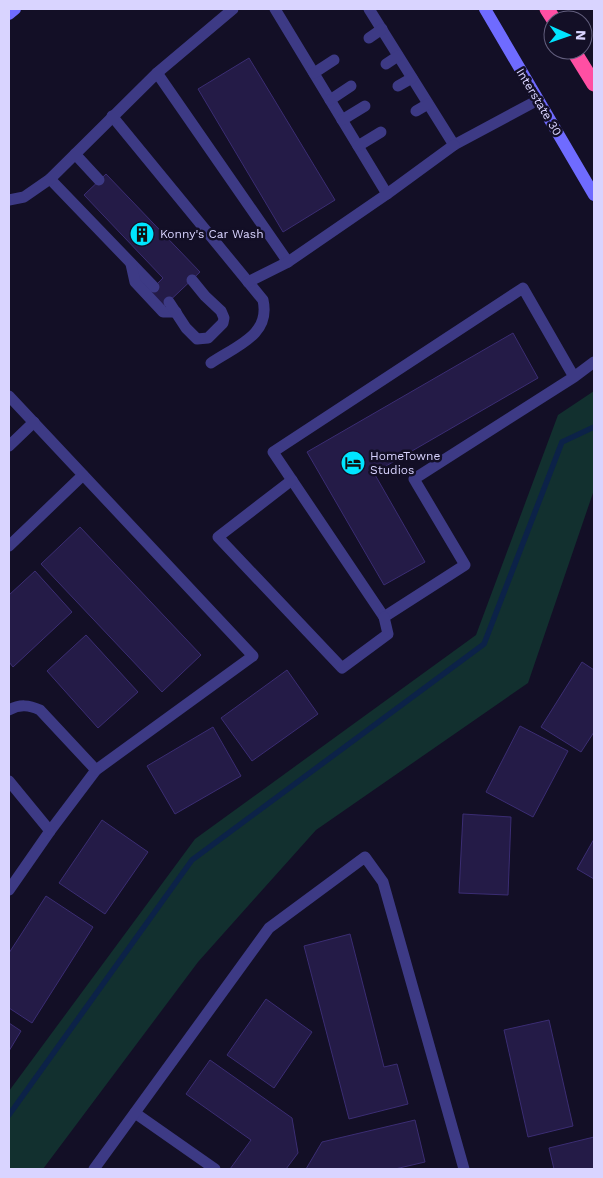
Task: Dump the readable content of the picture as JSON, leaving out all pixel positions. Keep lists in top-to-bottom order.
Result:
{
  "streets": {
    "main road": ["Interstate 30"]
  },
  "places": {
    "building": ["Konny's Car Wash"],
    "hotel": ["HomeTowne Studios"]
  },
  "north": "right"
}
